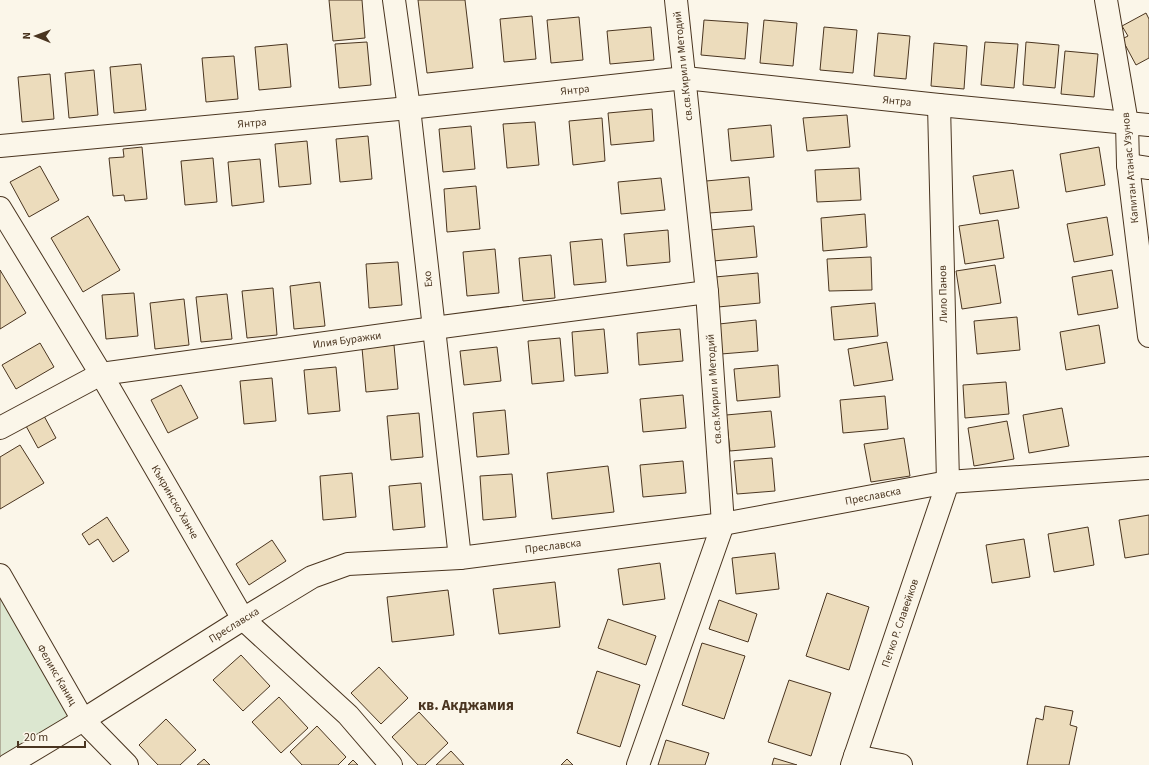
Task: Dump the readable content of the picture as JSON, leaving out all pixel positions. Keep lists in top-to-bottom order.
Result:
{
  "streets": {
    "street": [
      "св.св.Кирил и Методий",
      "Янтра",
      "Капитан Атанас Узунов",
      "Ехо",
      "Лило Панов",
      "Илия Буражки",
      "Преславска",
      "Къкринско Ханче",
      "Петко Р. Славейков",
      "Феликс Каниц"
    ]
  },
  "crossings": [
    ["св.св.Кирил и Методий", "Янтра"],
    ["св.св.Кирил и Методий", "Илия Буражки"],
    ["св.св.Кирил и Методий", "Преславска"],
    ["Янтра", "Капитан Атанас Узунов"],
    ["Янтра", "Ехо"],
    ["Янтра", "Лило Панов"],
    ["Ехо", "Илия Буражки"],
    ["Ехо", "Преславска"],
    ["Лило Панов", "Преславска"],
    ["Лило Панов", "Петко Р. Славейков"],
    ["Илия Буражки", "Къкринско Ханче"],
    ["Преславска", "Къкринско Ханче"],
    ["Преславска", "Петко Р. Славейков"],
    ["Преславска", "Феликс Каниц"]
  ],
  "districts": ["кв. Акджамия"],
  "scale_bar": "20 m",
  "north": "left"
}
